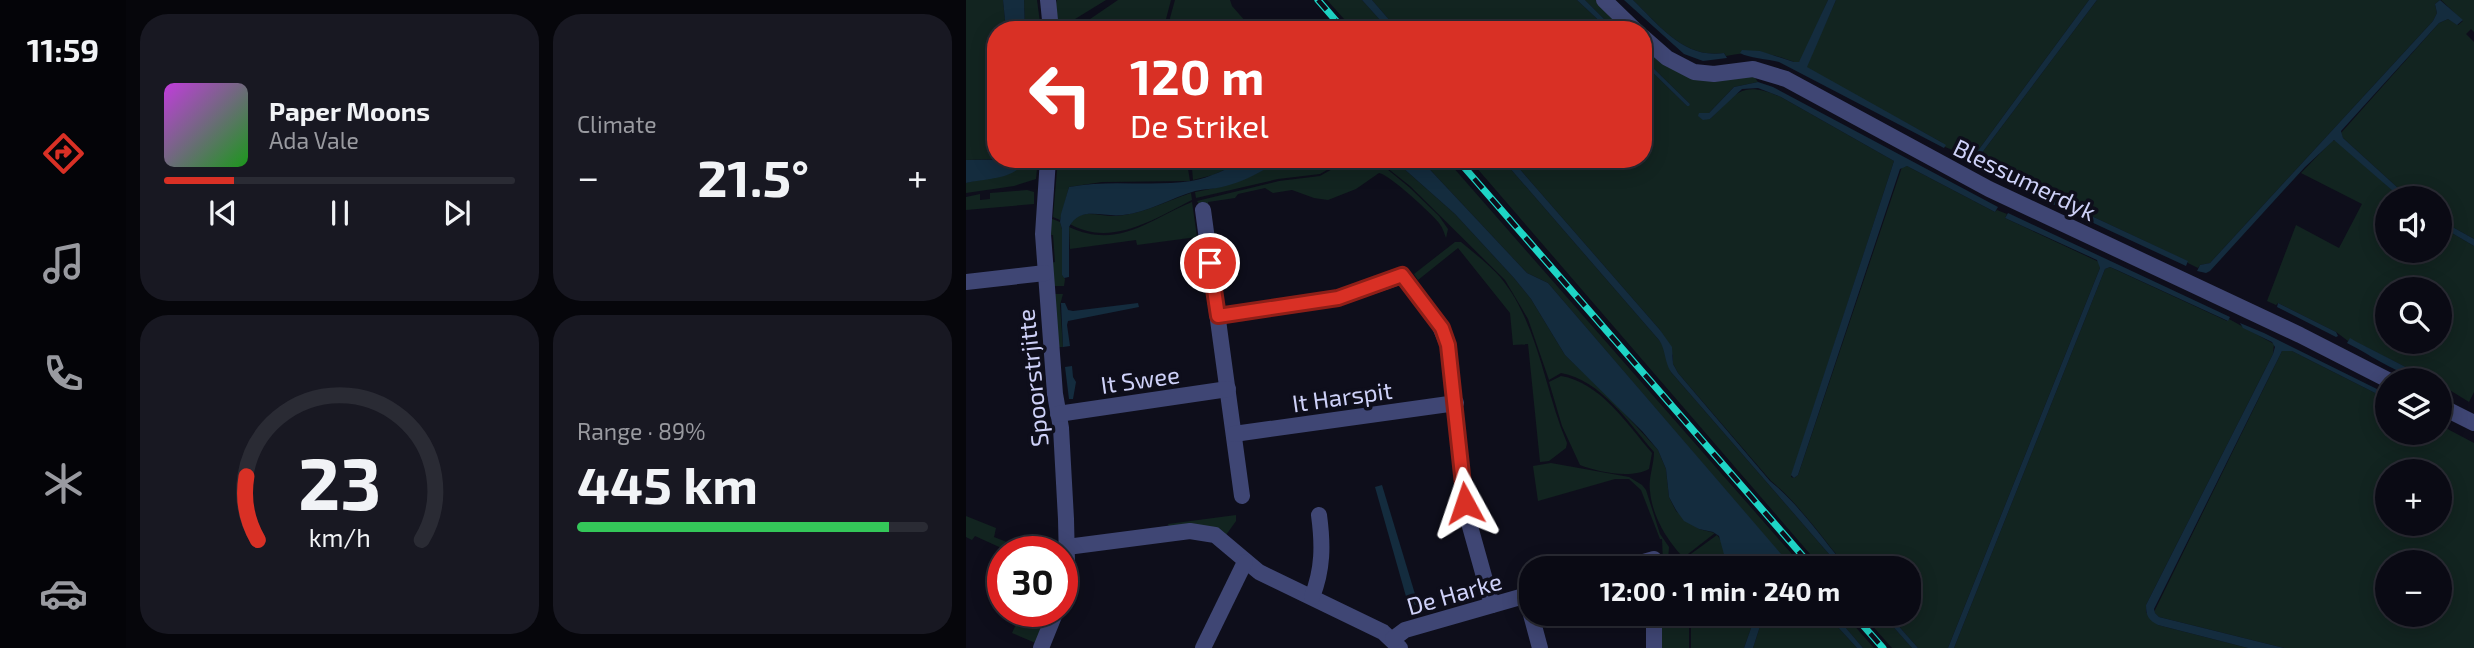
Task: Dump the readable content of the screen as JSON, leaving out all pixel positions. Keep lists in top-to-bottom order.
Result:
{
  "streets": {
    "street": [
      "Blessumerdyk",
      "Spoorstrjitte",
      "It Swee",
      "It Harspit",
      "De Harke"
    ]
  },
  "crossings": [
    ["Spoorstrjitte", "It Swee"]
  ],
  "page": {
    "tabs": "11:59",
    "tile": [
      "Climate",
      ["Range · 89%", "445 km"]
    ],
    "turn": ["120 m", "De Strikel"],
    "song": ["Paper Moons", "Ada Vale"],
    "heat": ["−", "21.5°", "+"],
    "map_buttons": ["+", "−"],
    "limit": "30",
    "trip": "12:00 · 1 min · 240 m",
    "gauge": ["23", "km/h"]
  }
}
